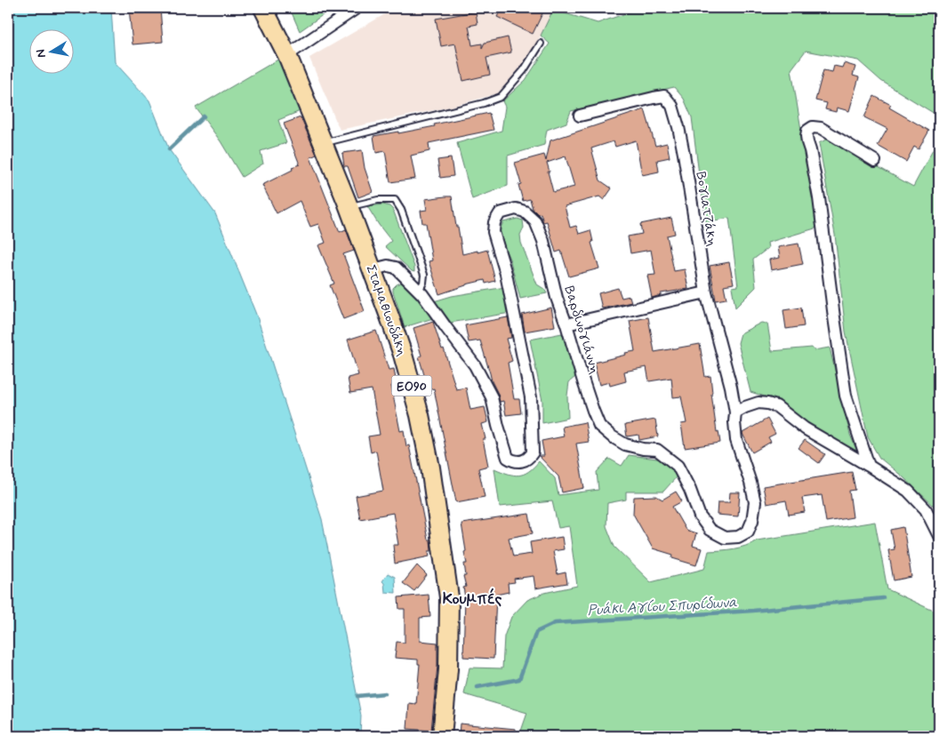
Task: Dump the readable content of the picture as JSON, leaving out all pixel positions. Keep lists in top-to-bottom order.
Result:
{
  "streets": {
    "main road": ["Σταμαθιουδάκη", "ΕΟ90"],
    "street": ["Βογιατζάκη", "Βαρδινογιάννη"]
  },
  "crossings": [
    ["Βογιατζάκη", "Βαρδινογιάννη"],
    ["Σταμαθιουδάκη", "Βαρδινογιάννη"]
  ],
  "districts": ["Κουμπές"],
  "water": ["Ρυάκι Αγίου Σπυρίδωνα"],
  "north": "left"
}
